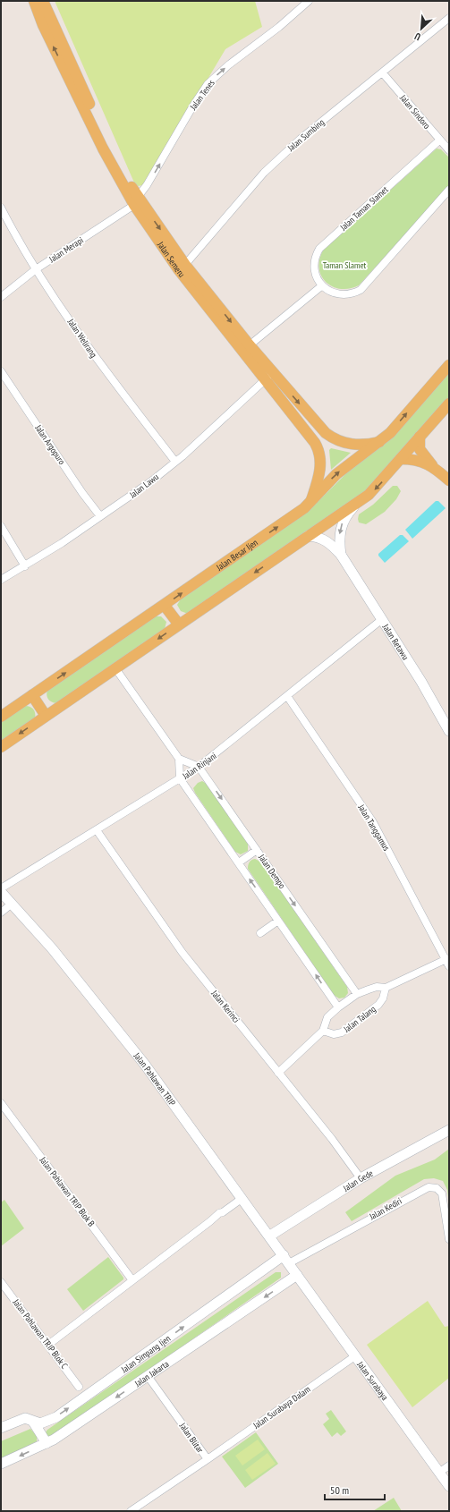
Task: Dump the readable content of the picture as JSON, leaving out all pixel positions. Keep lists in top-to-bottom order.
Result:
{
  "streets": {
    "main road": [
      "Jalan Semeru",
      "Jalan Besar Ijen",
      "Jalan Retawu",
      "Jalan Pahlawan TRIP",
      "Jalan Gede",
      "Jalan Simpang Ijen",
      "Jalan Jakarta",
      "Jalan Surabaya"
    ],
    "street": [
      "Jalan Tenes",
      "Jalan Sindoro",
      "Jalan Sumbing",
      "Jalan Taman Slamet",
      "Jalan Merapi",
      "Jalan Welirang",
      "Jalan Argopuro",
      "Jalan Lawu",
      "Jalan Rinjani",
      "Jalan Tanggamus",
      "Jalan Dempo",
      "Jalan Kerinci",
      "Jalan Talang",
      "Jalan Pahlawan TRIP Blok B",
      "Jalan Kediri",
      "Jalan Pahlawan TRIP Blok C",
      "Jalan Surabaya Dalam",
      "Jalan Blitar"
    ]
  },
  "crossings": [
    ["Jalan Tenes", "Jalan Merapi"],
    ["Jalan Tenes", "Jalan Semeru"],
    ["Jalan Sindoro", "Jalan Sumbing"],
    ["Jalan Sindoro", "Jalan Taman Slamet"],
    ["Jalan Sumbing", "Jalan Semeru"],
    ["Jalan Merapi", "Jalan Semeru"],
    ["Jalan Merapi", "Jalan Welirang"],
    ["Jalan Semeru", "Jalan Lawu"],
    ["Jalan Semeru", "Jalan Besar Ijen"],
    ["Jalan Welirang", "Jalan Lawu"],
    ["Jalan Argopuro", "Jalan Lawu"],
    ["Jalan Retawu", "Jalan Rinjani"],
    ["Jalan Rinjani", "Jalan Tanggamus"],
    ["Jalan Rinjani", "Jalan Dempo"],
    ["Jalan Rinjani", "Jalan Kerinci"],
    ["Jalan Kerinci", "Jalan Gede"],
    ["Jalan Pahlawan TRIP", "Jalan Gede"],
    ["Jalan Pahlawan TRIP", "Jalan Kediri"],
    ["Jalan Pahlawan TRIP", "Jalan Simpang Ijen"],
    ["Jalan Pahlawan TRIP", "Jalan Jakarta"],
    ["Jalan Pahlawan TRIP", "Jalan Surabaya"],
    ["Jalan Kediri", "Jalan Simpang Ijen"],
    ["Jalan Jakarta", "Jalan Surabaya"],
    ["Jalan Jakarta", "Jalan Blitar"],
    ["Jalan Surabaya", "Jalan Surabaya Dalam"],
    ["Jalan Surabaya Dalam", "Jalan Blitar"]
  ],
  "one_way": ["Jalan Tenes", "Jalan Simpang Ijen", "Jalan Jakarta"],
  "parks": ["Taman Slamet"],
  "scale_bar": "50 m",
  "north": "bottom left"
}
